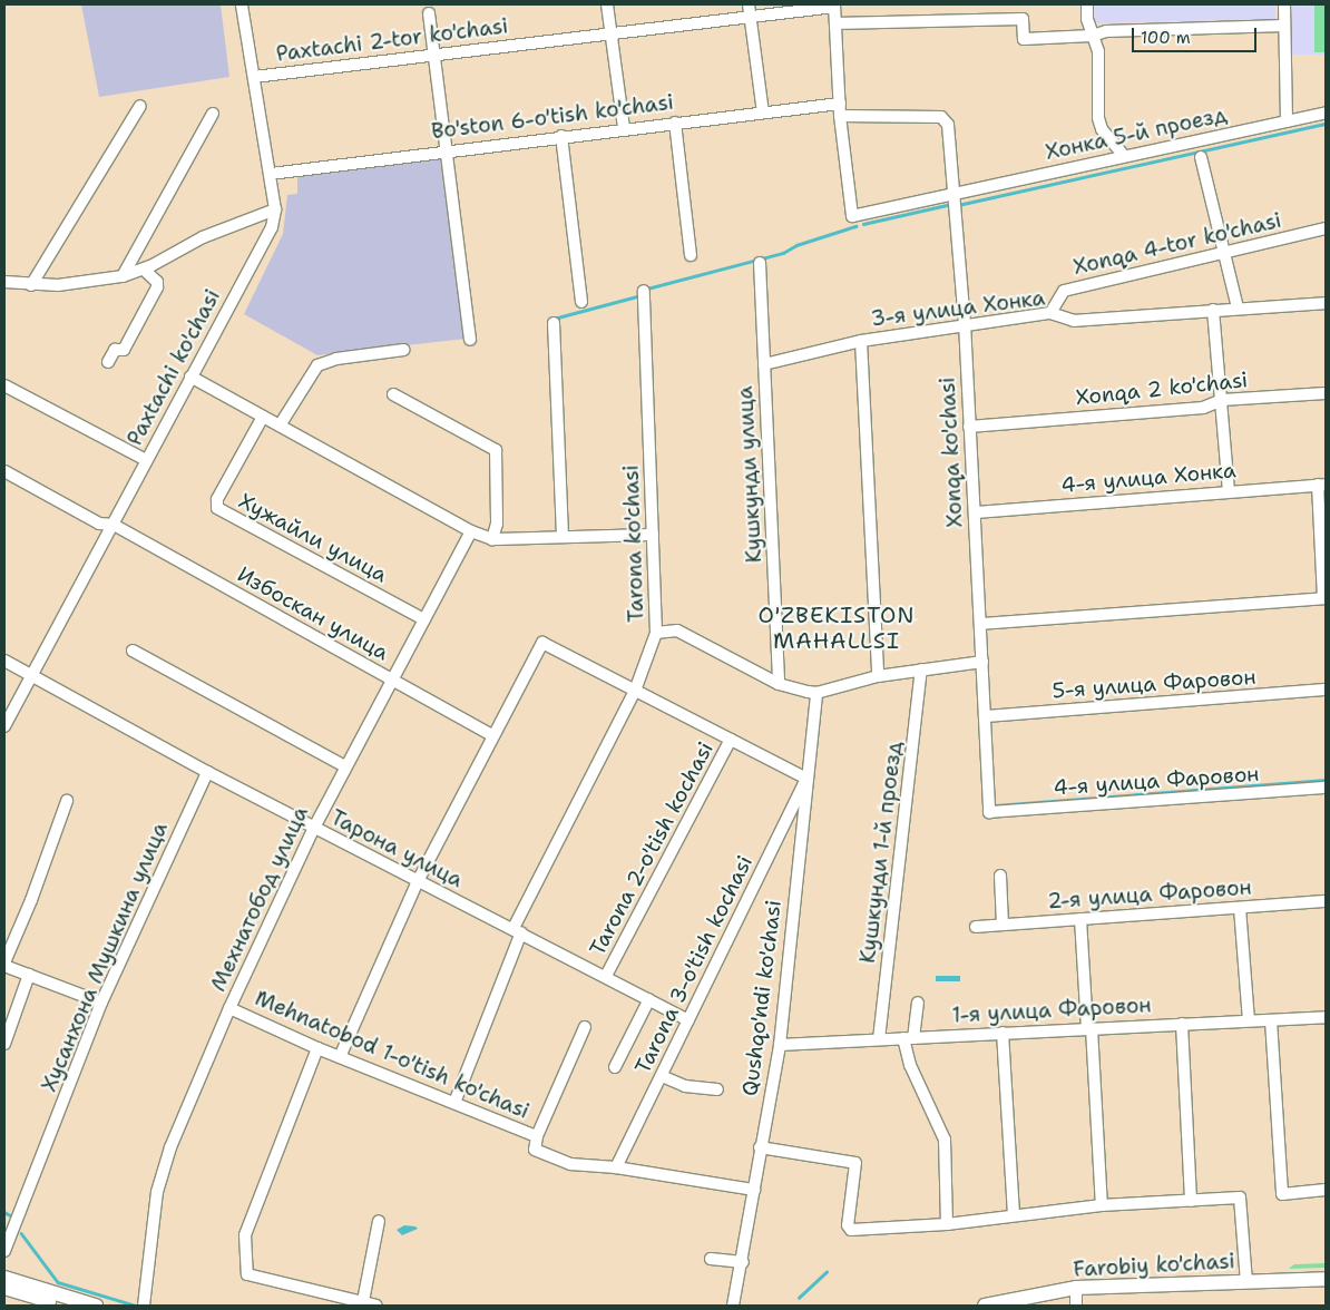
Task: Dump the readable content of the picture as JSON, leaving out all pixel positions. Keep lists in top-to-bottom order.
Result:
{
  "streets": {
    "main road": ["Farobiy ko'chasi"],
    "street": [
      "Paxtachi 2-tor ko'chasi",
      "Bo'ston 6-o'tish ko'chasi",
      "Хонка 5-й проезд",
      "Xonqa 4-tor ko'chasi",
      "3-я улица Хонка",
      "Paxtachi ko'chasi",
      "Xonqa 2 ko'chasi",
      "Xonqa ko'chasi",
      "Кушкунди улица",
      "4-я улица Хонка",
      "Хужайли улица",
      "Tarona ko'chasi",
      "Избоскан улица",
      "5-я улица Фаровон",
      "4-я улица Фаровон",
      "Тарона улица",
      "Tarona 2-o'tish kochasi",
      "Кушкунди 1-й проезд",
      "2-я улица Фаровон",
      "Мехнатобод улица",
      "Хусанхона Мушкина улица",
      "Tarona 3-o'tish kochasi",
      "Qushqo'ndi ko'chasi",
      "1-я улица Фаровон",
      "Mehnatobod 1-o'tish ko'chasi"
    ]
  },
  "crossings": [
    ["Paxtachi 2-tor ko'chasi", "Paxtachi ko'chasi"],
    ["Bo'ston 6-o'tish ko'chasi", "Paxtachi ko'chasi"],
    ["Хонка 5-й проезд", "Xonqa ko'chasi"],
    ["Xonqa 4-tor ko'chasi", "3-я улица Хонка"],
    ["3-я улица Хонка", "Xonqa ko'chasi"],
    ["3-я улица Хонка", "Кушкунди улица"],
    ["Paxtachi ko'chasi", "Избоскан улица"],
    ["Paxtachi ko'chasi", "Тарона улица"],
    ["Xonqa 2 ko'chasi", "Xonqa ko'chasi"],
    ["Xonqa ko'chasi", "4-я улица Хонка"],
    ["Xonqa ko'chasi", "5-я улица Фаровон"],
    ["Xonqa ko'chasi", "4-я улица Фаровон"],
    ["Хужайли улица", "Мехнатобод улица"],
    ["Tarona ko'chasi", "Тарона улица"],
    ["Tarona ko'chasi", "Mehnatobod 1-o'tish ko'chasi"],
    ["Избоскан улица", "Мехнатобод улица"],
    ["Тарона улица", "Tarona 2-o'tish kochasi"],
    ["Тарона улица", "Мехнатобод улица"],
    ["Тарона улица", "Хусанхона Мушкина улица"],
    ["Тарона улица", "Tarona 3-o'tish kochasi"],
    ["Кушкунди 1-й проезд", "1-я улица Фаровон"],
    ["Мехнатобод улица", "Mehnatobod 1-o'tish ko'chasi"],
    ["Tarona 3-o'tish kochasi", "Qushqo'ndi ko'chasi"],
    ["Tarona 3-o'tish kochasi", "Mehnatobod 1-o'tish ko'chasi"],
    ["Qushqo'ndi ko'chasi", "1-я улица Фаровон"],
    ["Qushqo'ndi ko'chasi", "Mehnatobod 1-o'tish ko'chasi"]
  ],
  "districts": ["O'ZBEKISTON MAHALLSI"],
  "scale_bar": "100 m"
}
